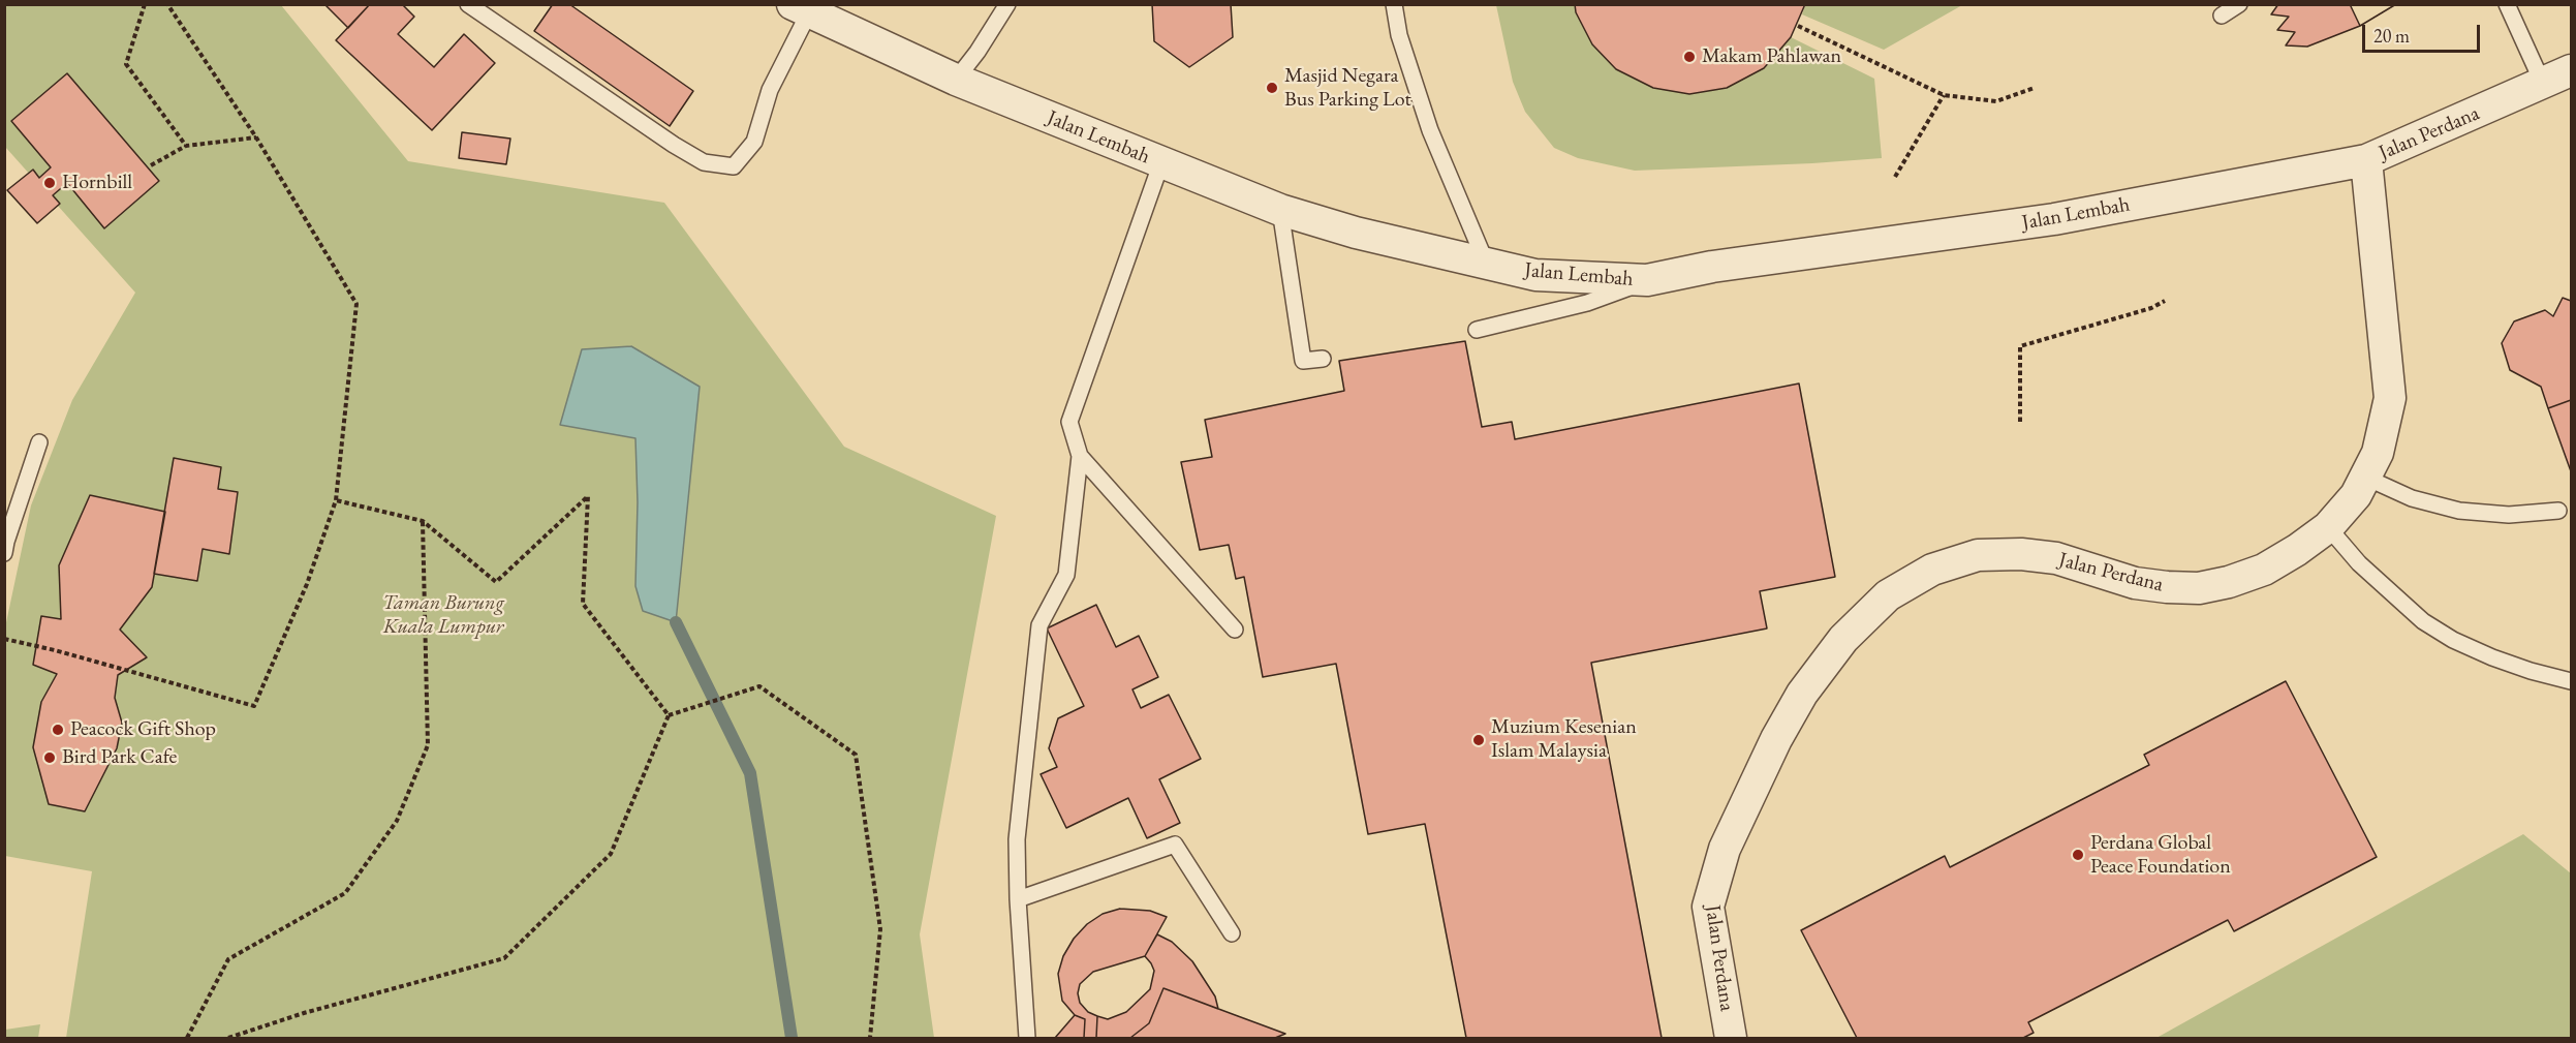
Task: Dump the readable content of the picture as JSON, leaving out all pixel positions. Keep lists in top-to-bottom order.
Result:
{
  "streets": {
    "street": ["Jalan Perdana", "Jalan Lembah"]
  },
  "crossings": [
    ["Jalan Perdana", "Jalan Lembah"]
  ],
  "parks": ["Taman Burung Kuala Lumpur"],
  "places": [
    "Makam Pahlawan",
    "Masjid Negara Bus Parking Lot",
    "Hornbill",
    "Peacock Gift Shop",
    "Muzium Kesenian Islam Malaysia",
    "Bird Park Cafe",
    "Perdana Global Peace Foundation"
  ],
  "scale_bar": "20 m"
}
